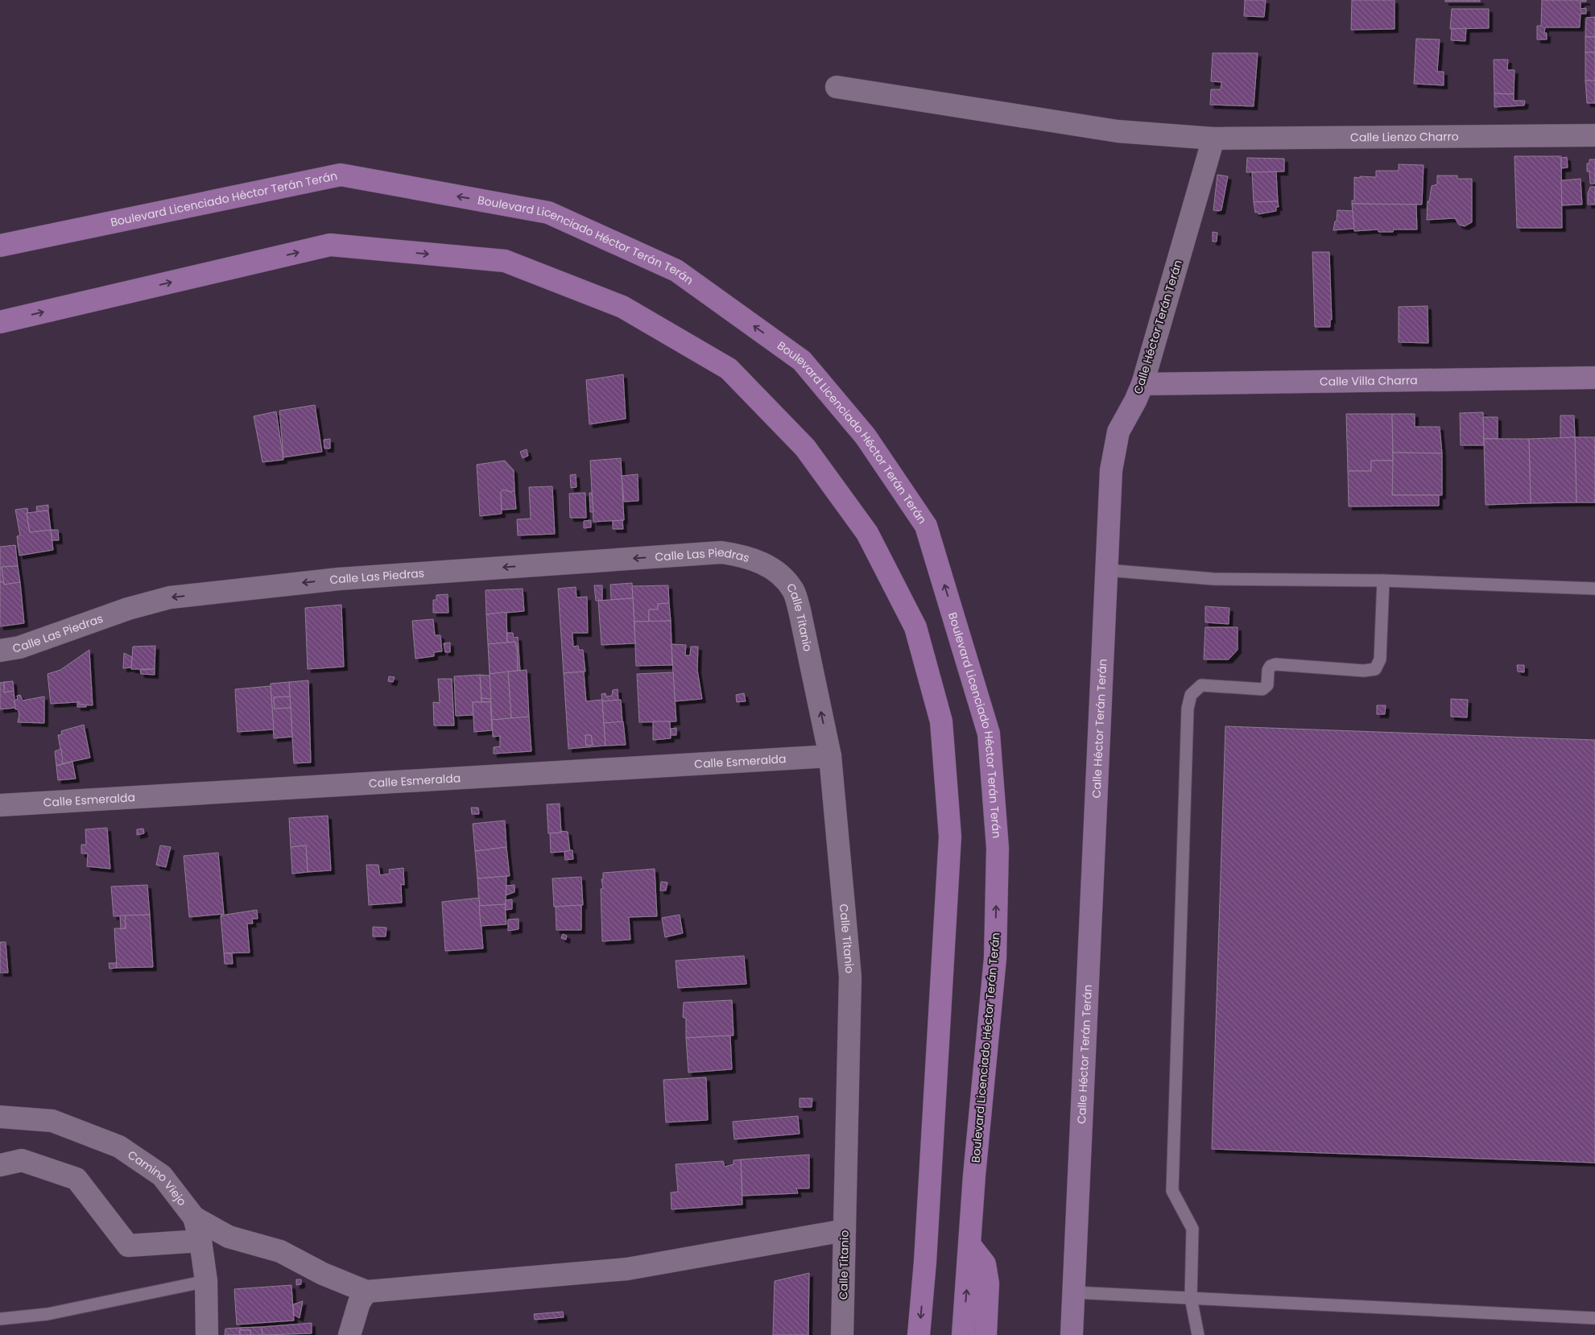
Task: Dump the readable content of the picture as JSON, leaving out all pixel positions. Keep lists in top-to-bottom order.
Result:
{
  "streets": {
    "main road": ["Boulevard Licenciado Héctor Terán Terán"],
    "street": [
      "Calle Lienzo Charro",
      "Calle Héctor Terán Terán",
      "Calle Villa Charra",
      "Calle Las Piedras",
      "Calle Titanio",
      "Calle Esmeralda",
      "Camino Viejo"
    ]
  },
  "crossings": [
    ["Calle Lienzo Charro", "Calle Héctor Terán Terán"],
    ["Calle Héctor Terán Terán", "Calle Villa Charra"],
    ["Calle Las Piedras", "Calle Titanio"],
    ["Calle Titanio", "Calle Esmeralda"]
  ],
  "one_way": ["Calle Las Piedras"]
}
